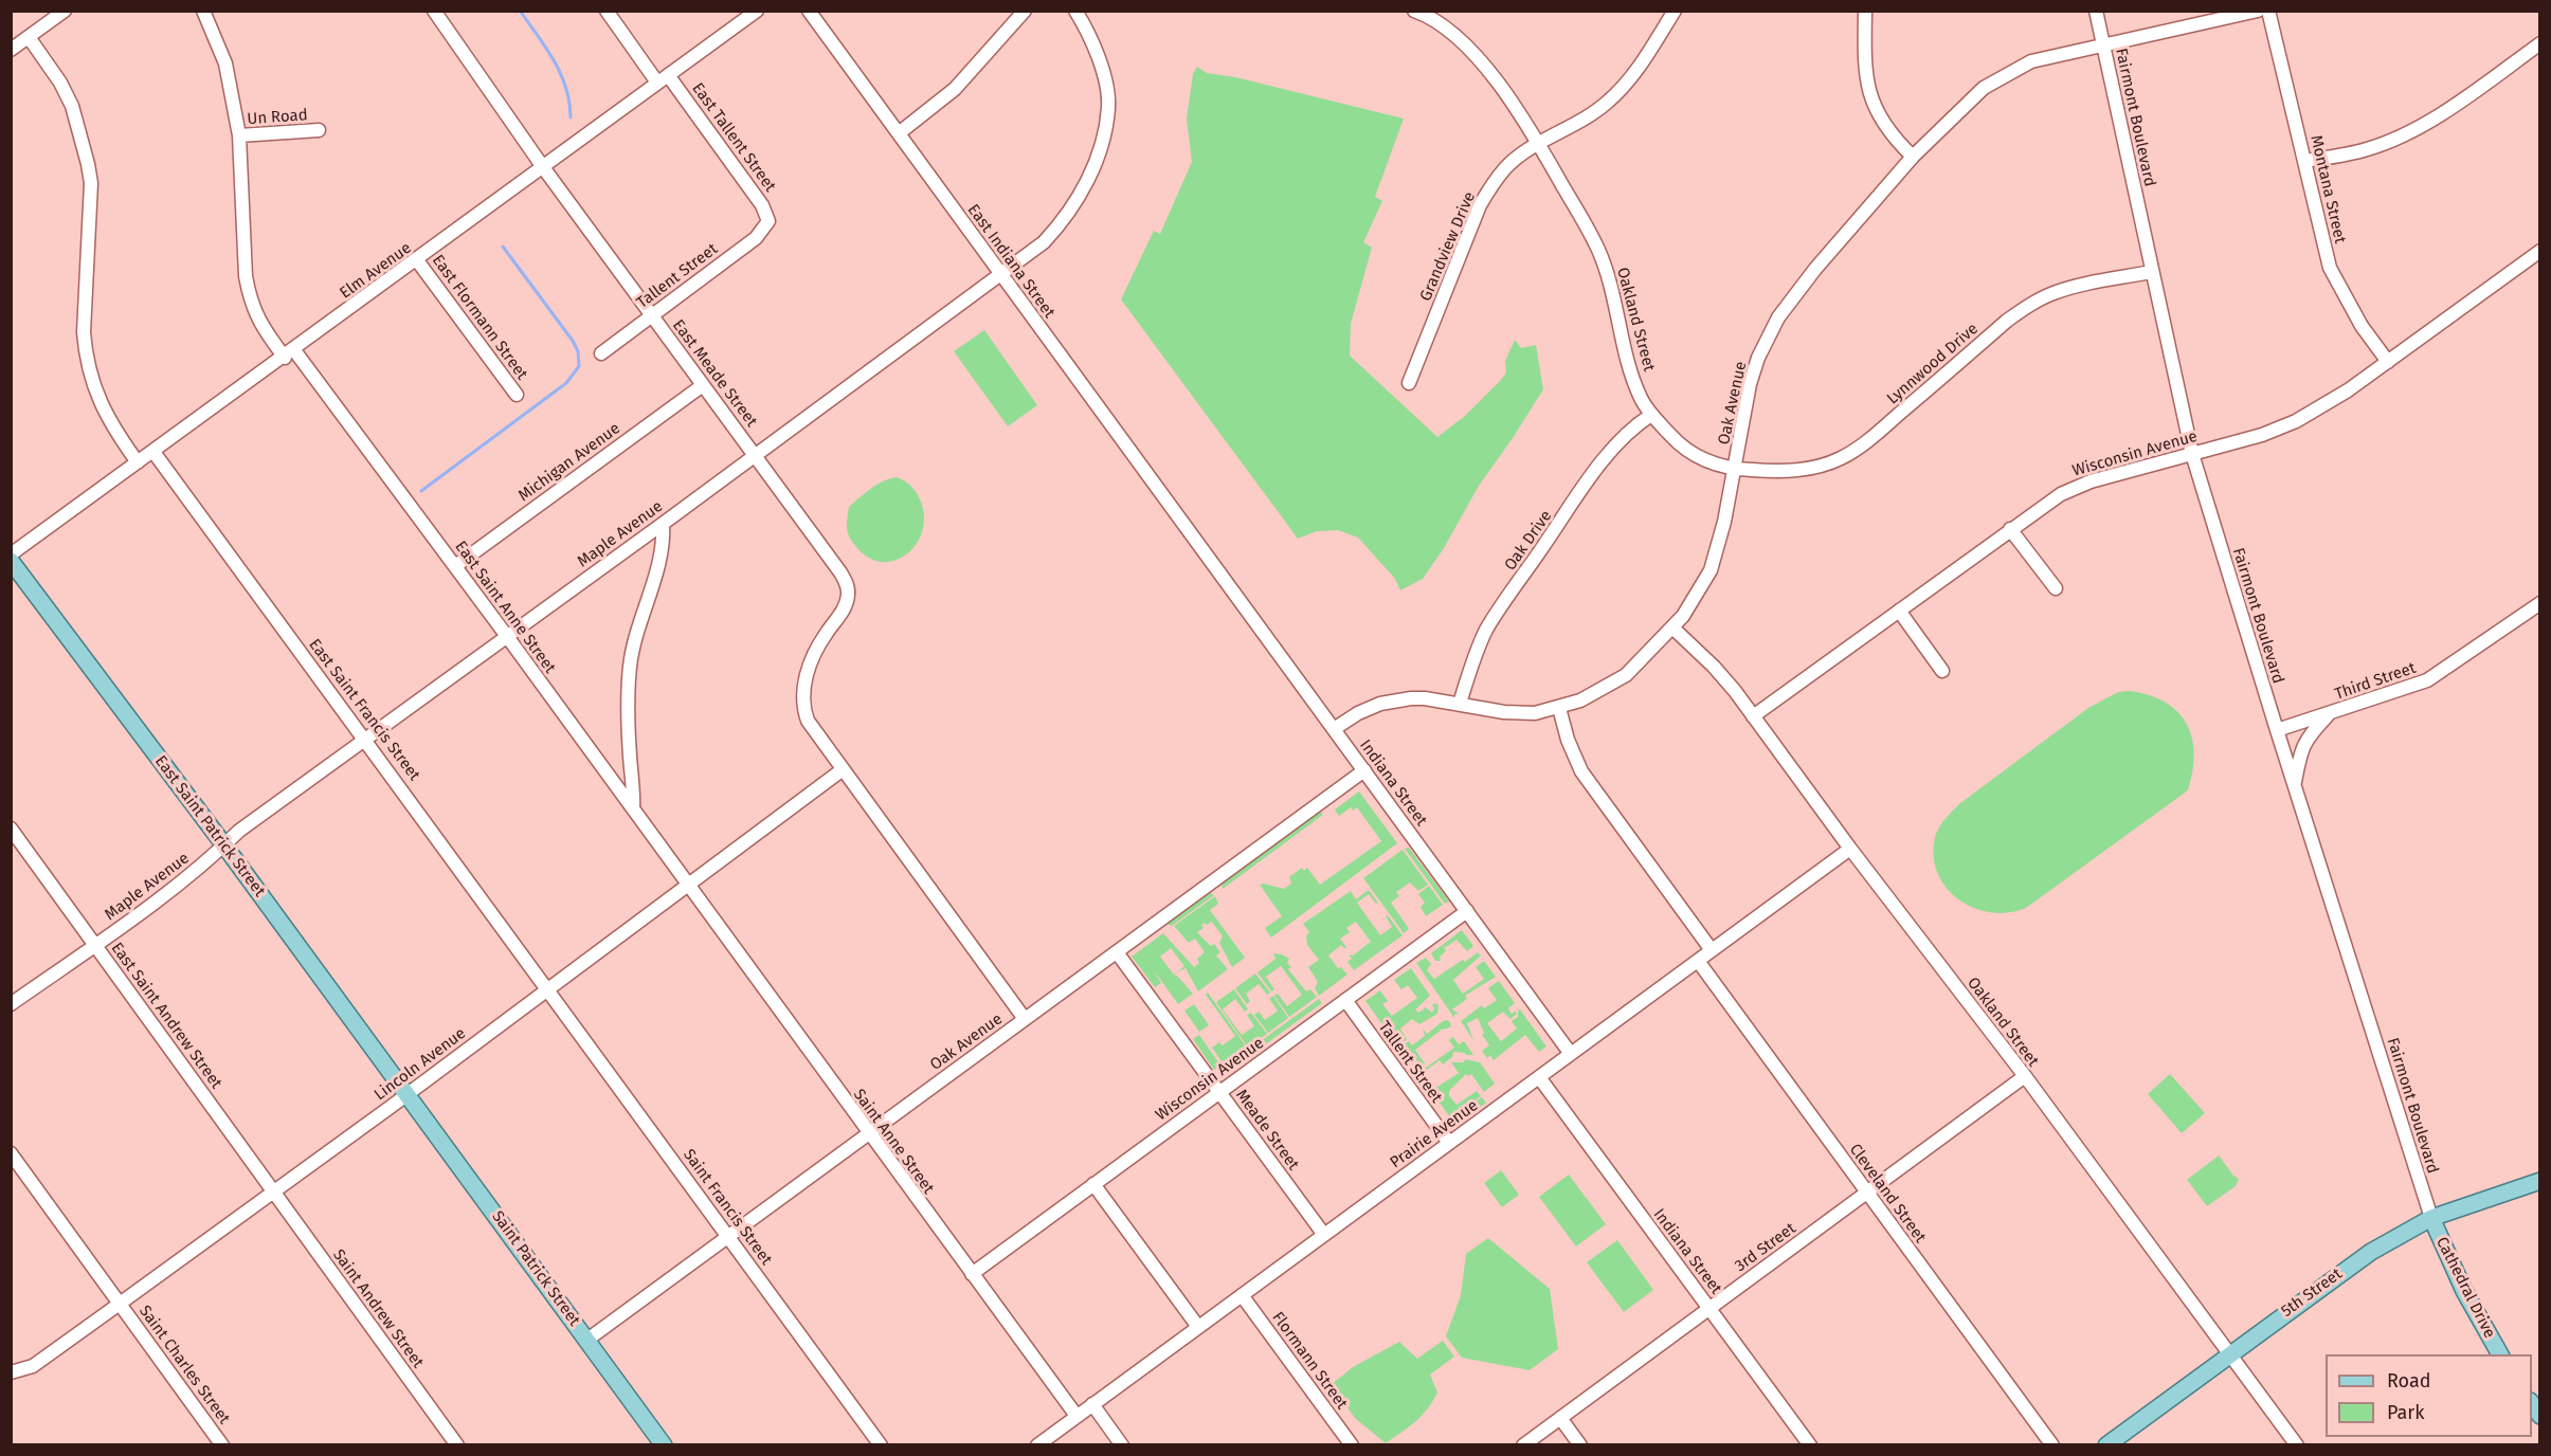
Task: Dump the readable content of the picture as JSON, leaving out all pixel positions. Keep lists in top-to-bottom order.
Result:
{
  "streets": {
    "main road": [
      "East Saint Patrick Street",
      "Saint Patrick Street",
      "Cathedral Drive",
      "5th Street"
    ],
    "street": [
      "Un Road",
      "Fairmont Boulevard",
      "East Tallent Street",
      "Montana Street",
      "Grandview Drive",
      "East Indiana Street",
      "Elm Avenue",
      "Tallent Street",
      "East Flormann Street",
      "Oakland Street",
      "Lynnwood Drive",
      "East Meade Street",
      "Oak Avenue",
      "Wisconsin Avenue",
      "Michigan Avenue",
      "Maple Avenue",
      "Oak Drive",
      "East Saint Anne Street",
      "Third Street",
      "East Saint Francis Street",
      "Indiana Street",
      "East Saint Andrew Street",
      "Lincoln Avenue",
      "Meade Street",
      "Prairie Avenue",
      "Saint Anne Street",
      "Cleveland Street",
      "Saint Francis Street",
      "3rd Street",
      "Saint Andrew Street",
      "Flormann Street",
      "Saint Charles Street"
    ]
  },
  "crossings": [
    ["Un Road", "East Saint Anne Street"],
    ["Fairmont Boulevard", "Lynnwood Drive"],
    ["Fairmont Boulevard", "Oak Avenue"],
    ["Fairmont Boulevard", "Wisconsin Avenue"],
    ["Fairmont Boulevard", "Third Street"],
    ["Fairmont Boulevard", "Cathedral Drive"],
    ["Fairmont Boulevard", "5th Street"],
    ["East Tallent Street", "Elm Avenue"],
    ["East Tallent Street", "Tallent Street"],
    ["Montana Street", "Wisconsin Avenue"],
    ["Grandview Drive", "Oakland Street"],
    ["East Indiana Street", "Maple Avenue"],
    ["East Indiana Street", "Indiana Street"],
    ["Elm Avenue", "East Flormann Street"],
    ["Elm Avenue", "East Meade Street"],
    ["Elm Avenue", "East Saint Anne Street"],
    ["Elm Avenue", "East Saint Francis Street"],
    ["Tallent Street", "East Meade Street"],
    ["Tallent Street", "Wisconsin Avenue"],
    ["Tallent Street", "Prairie Avenue"],
    ["Oakland Street", "Lynnwood Drive"],
    ["Oakland Street", "Oak Avenue"],
    ["Oakland Street", "Wisconsin Avenue"],
    ["Oakland Street", "Oak Drive"],
    ["Oakland Street", "Prairie Avenue"],
    ["Oakland Street", "3rd Street"],
    ["Oakland Street", "5th Street"],
    ["Lynnwood Drive", "Oak Avenue"],
    ["East Meade Street", "Michigan Avenue"],
    ["East Meade Street", "Maple Avenue"],
    ["East Meade Street", "Lincoln Avenue"],
    ["Oak Avenue", "Oak Drive"],
    ["Oak Avenue", "Indiana Street"],
    ["Oak Avenue", "Meade Street"],
    ["Oak Avenue", "Saint Anne Street"],
    ["Oak Avenue", "Saint Francis Street"],
    ["Oak Avenue", "Saint Patrick Street"],
    ["Wisconsin Avenue", "Indiana Street"],
    ["Wisconsin Avenue", "Meade Street"],
    ["Wisconsin Avenue", "Saint Anne Street"],
    ["Michigan Avenue", "East Saint Anne Street"],
    ["Maple Avenue", "East Saint Anne Street"],
    ["Maple Avenue", "East Saint Francis Street"],
    ["Maple Avenue", "East Saint Patrick Street"],
    ["Maple Avenue", "East Saint Andrew Street"],
    ["East Saint Anne Street", "Lincoln Avenue"],
    ["East Saint Anne Street", "Saint Anne Street"],
    ["East Saint Francis Street", "Lincoln Avenue"],
    ["East Saint Francis Street", "Saint Francis Street"],
    ["Indiana Street", "Prairie Avenue"],
    ["Indiana Street", "3rd Street"],
    ["East Saint Patrick Street", "Lincoln Avenue"],
    ["East Saint Patrick Street", "Saint Patrick Street"],
    ["East Saint Andrew Street", "Lincoln Avenue"],
    ["East Saint Andrew Street", "Saint Andrew Street"],
    ["Lincoln Avenue", "Saint Anne Street"],
    ["Lincoln Avenue", "Saint Francis Street"],
    ["Lincoln Avenue", "Saint Patrick Street"],
    ["Lincoln Avenue", "Saint Andrew Street"],
    ["Lincoln Avenue", "Saint Charles Street"],
    ["Meade Street", "Prairie Avenue"],
    ["Prairie Avenue", "Saint Anne Street"],
    ["Prairie Avenue", "Cleveland Street"],
    ["Prairie Avenue", "Flormann Street"],
    ["Cleveland Street", "3rd Street"],
    ["Cathedral Drive", "5th Street"]
  ],
  "legend": ["Road", "Park"]
}
